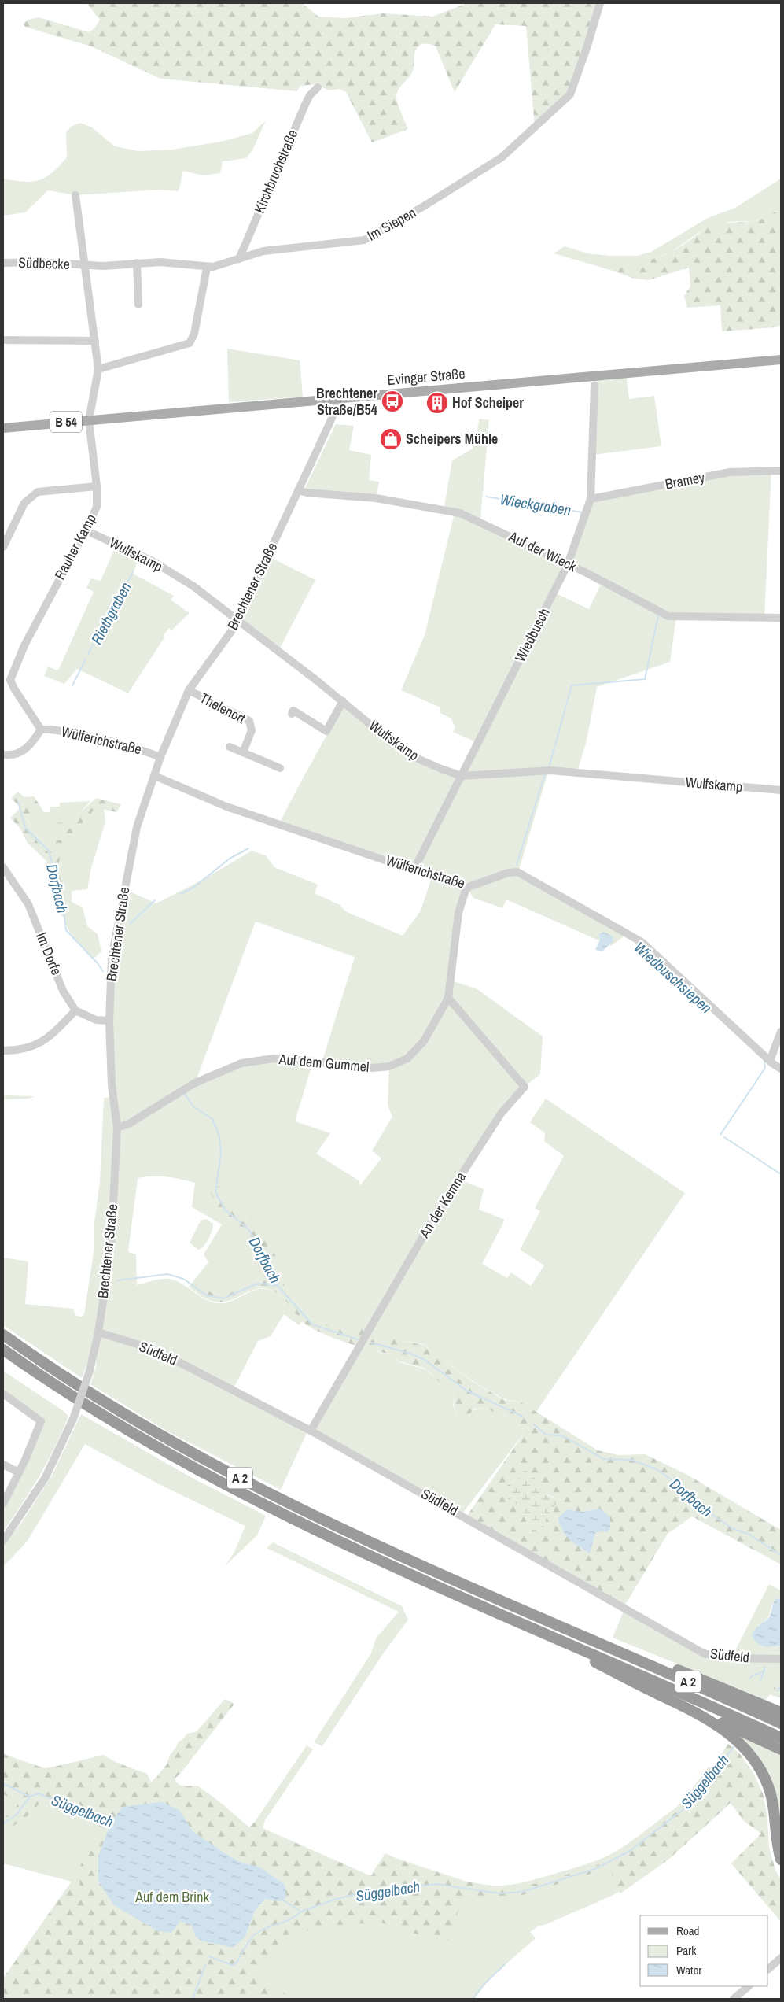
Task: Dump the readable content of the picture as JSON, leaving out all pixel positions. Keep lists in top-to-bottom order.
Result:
{
  "streets": {
    "highway": ["A 2"],
    "main road": ["Evinger Straße", "B 54"],
    "street": [
      "Kirchbruchstraße",
      "Im Siepen",
      "Südbecke",
      "Bramey",
      "Rauher Kamp",
      "Auf der Wieck",
      "Wulfskamp",
      "Brechtener Straße",
      "Wiedbusch",
      "Thelenort",
      "Wülferichstraße",
      "Im Dorfe",
      "Auf dem Gummel",
      "An der Kemna",
      "Südfeld"
    ]
  },
  "crossings": [
    ["Kirchbruchstraße", "Im Siepen"],
    ["Im Siepen", "Südbecke"],
    ["Südbecke", "Rauher Kamp"],
    ["Evinger Straße", "Rauher Kamp"],
    ["Evinger Straße", "Brechtener Straße"],
    ["Bramey", "Wiedbusch"],
    ["Rauher Kamp", "Wulfskamp"],
    ["Auf der Wieck", "Brechtener Straße"],
    ["Auf der Wieck", "Wiedbusch"],
    ["Wulfskamp", "Brechtener Straße"],
    ["Wulfskamp", "Wiedbusch"],
    ["Brechtener Straße", "Thelenort"],
    ["Brechtener Straße", "Wülferichstraße"],
    ["Brechtener Straße", "Auf dem Gummel"],
    ["Brechtener Straße", "Südfeld"],
    ["Wiedbusch", "Wülferichstraße"],
    ["Wülferichstraße", "Auf dem Gummel"],
    ["Auf dem Gummel", "An der Kemna"],
    ["An der Kemna", "Südfeld"]
  ],
  "water": [
    "Wieckgraben",
    "Riethgraben",
    "Dorfbach",
    "Wiedbuschsiepen",
    "Süggelbach"
  ],
  "parks": ["Auf dem Brink"],
  "places": {
    "bus stop": ["Brechtener Straße/B54"],
    "building": ["Hof Scheiper"],
    "shop": ["Scheipers Mühle"]
  },
  "legend": ["Road", "Park", "Water"]
}
